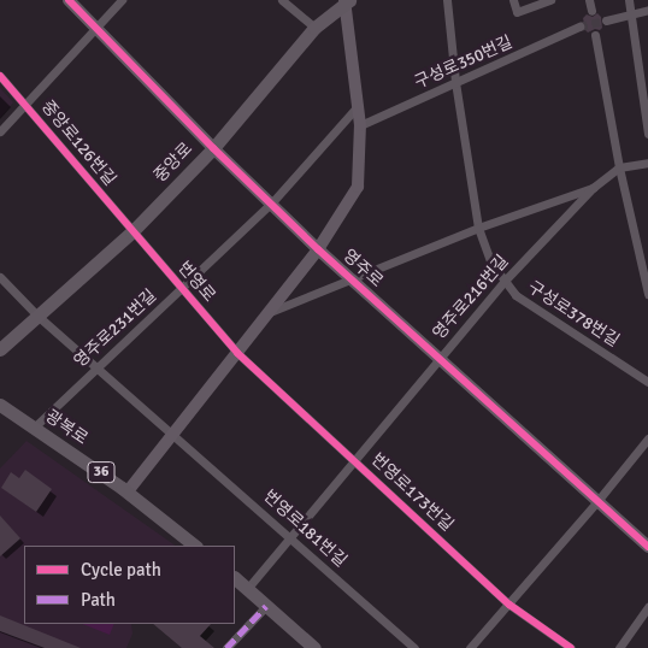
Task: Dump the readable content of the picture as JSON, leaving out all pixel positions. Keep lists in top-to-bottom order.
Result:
{
  "streets": {
    "main road": ["중앙로", "광복로", "36"],
    "street": [
      "구성로350번길",
      "중앙로126번길",
      "영주로",
      "번영로",
      "영주로216번길",
      "구성로378번길",
      "영주로231번길",
      "번영로173번길",
      "번영로181번길"
    ]
  },
  "crossings": [
    ["구성로350번길", "구성로378번길"],
    ["중앙로126번길", "중앙로"],
    ["중앙로126번길", "번영로"],
    ["중앙로", "영주로"],
    ["중앙로", "번영로"],
    ["영주로", "영주로216번길"],
    ["영주로", "영주로231번길"],
    ["번영로", "영주로231번길"],
    ["번영로", "번영로173번길"],
    ["영주로216번길", "구성로378번길"],
    ["영주로216번길", "번영로173번길"],
    ["영주로216번길", "번영로181번길"],
    ["영주로231번길", "광복로"]
  ],
  "legend": ["Cycle path", "Path"]
}
